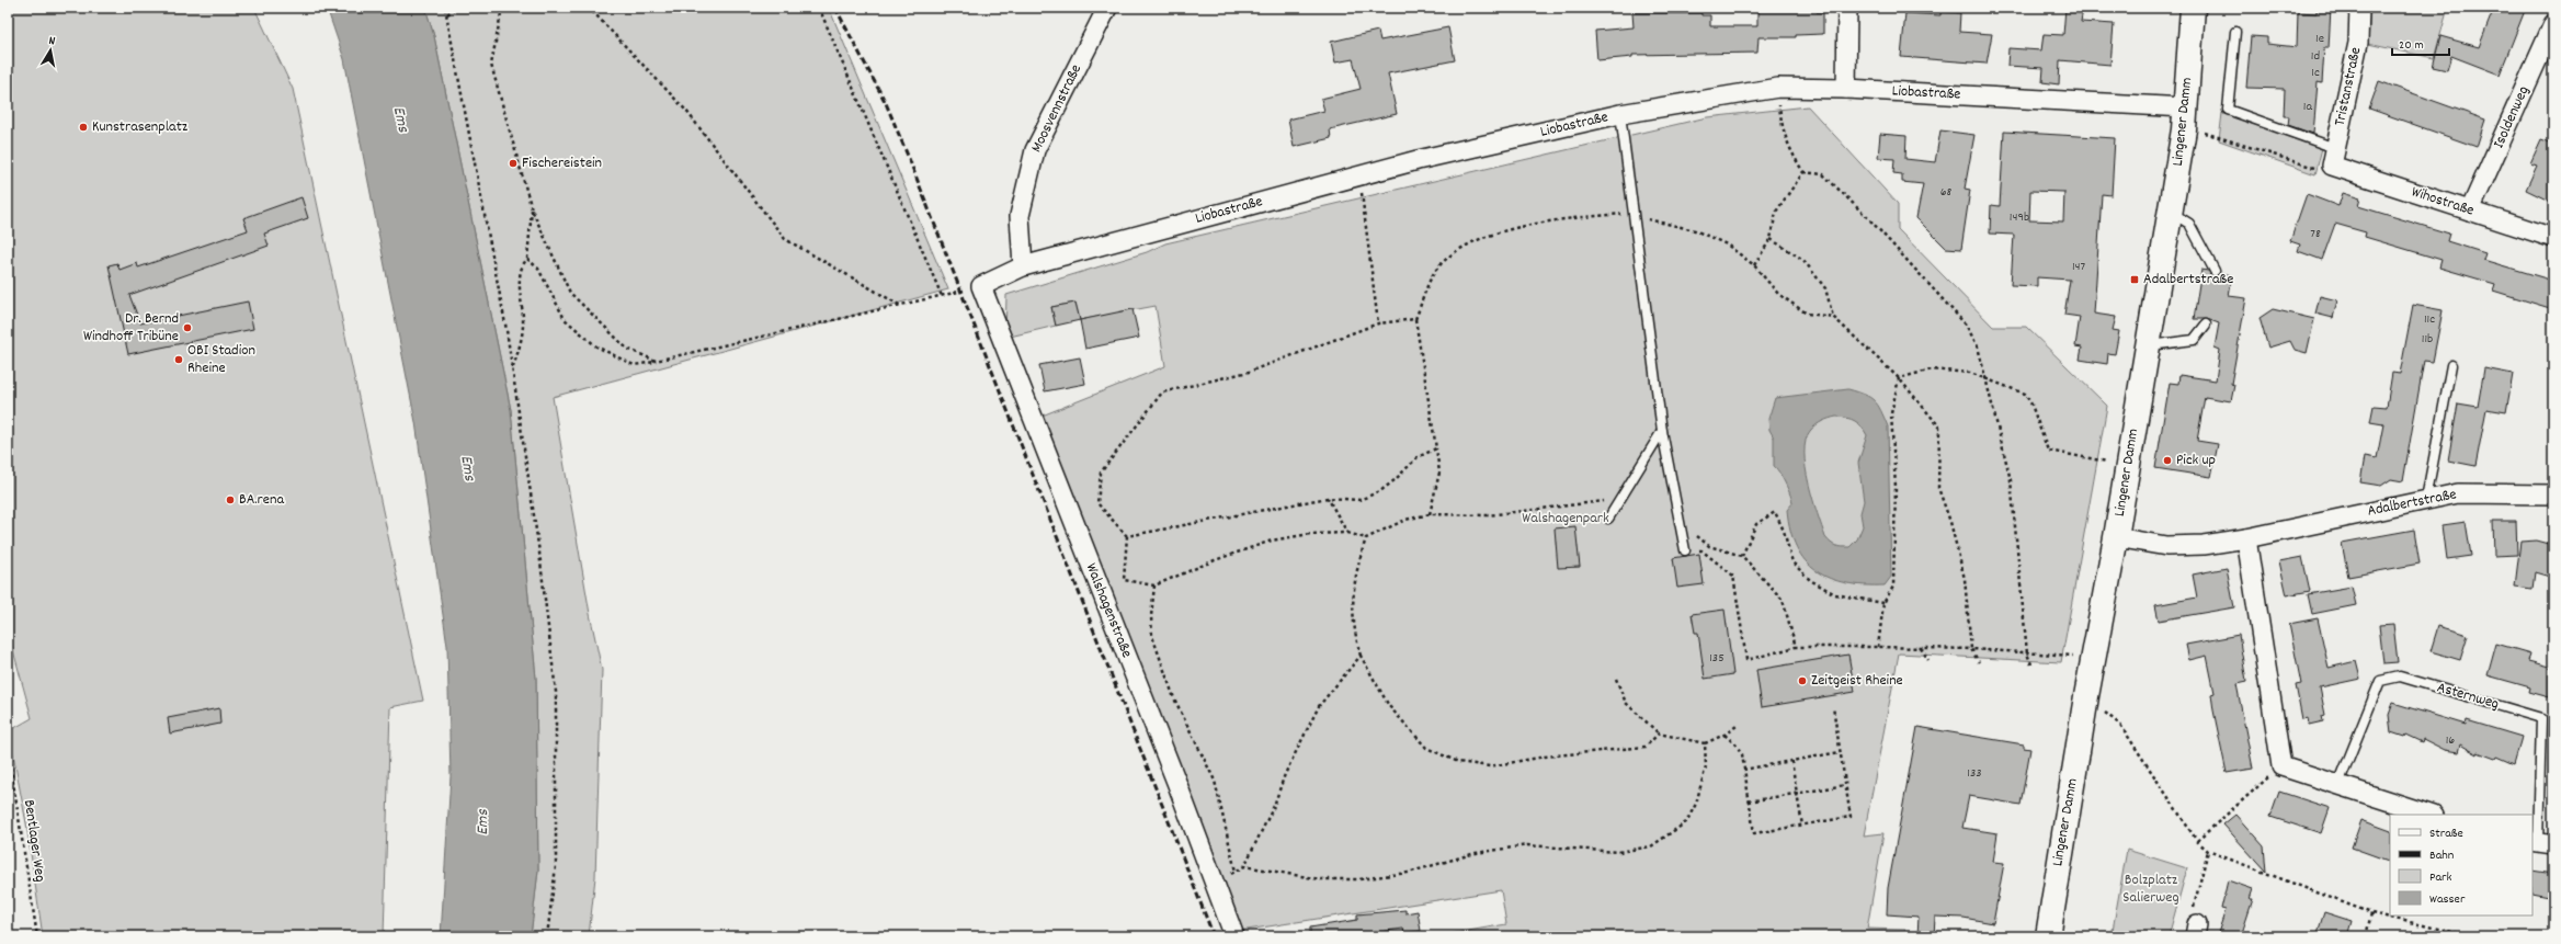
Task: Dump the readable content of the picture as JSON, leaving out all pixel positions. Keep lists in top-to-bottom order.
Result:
{
  "streets": {
    "main road": ["Lingener Damm"],
    "street": [
      "Tristanstraße",
      "Liobastraße",
      "Moosvennstraße",
      "Isoldenweg",
      "Wihostraße",
      "Adalbertstraße",
      "Walshagenstraße"
    ],
    "lane": ["Asternweg"],
    "path": ["Bentlager Weg"]
  },
  "crossings": [
    ["Tristanstraße", "Wihostraße"],
    ["Liobastraße", "Moosvennstraße"],
    ["Liobastraße", "Lingener Damm"],
    ["Liobastraße", "Walshagenstraße"],
    ["Isoldenweg", "Wihostraße"],
    ["Lingener Damm", "Adalbertstraße"]
  ],
  "water": ["Ems"],
  "parks": ["Walshagenpark", "Bolzplatz Salierweg"],
  "places": {
    "other": [
      "Kunstrasenplatz",
      "Fischereistein",
      "Dr. Bernd Windhoff Tribüne",
      "OBI Stadion Rheine",
      "Pick up",
      "BA.rena",
      "Zeitgeist Rheine"
    ],
    "transit": ["Adalbertstraße"]
  },
  "house_numbers": [
    "1e",
    "1d",
    "1c",
    "1a",
    "68",
    "149b",
    "78",
    "147",
    "11c",
    "11b",
    "135",
    "16",
    "133"
  ],
  "legend": [
    "Straße",
    "Bahn",
    "Park",
    "Wasser"
  ],
  "scale_bar": "20 m",
  "north": "top"
}
